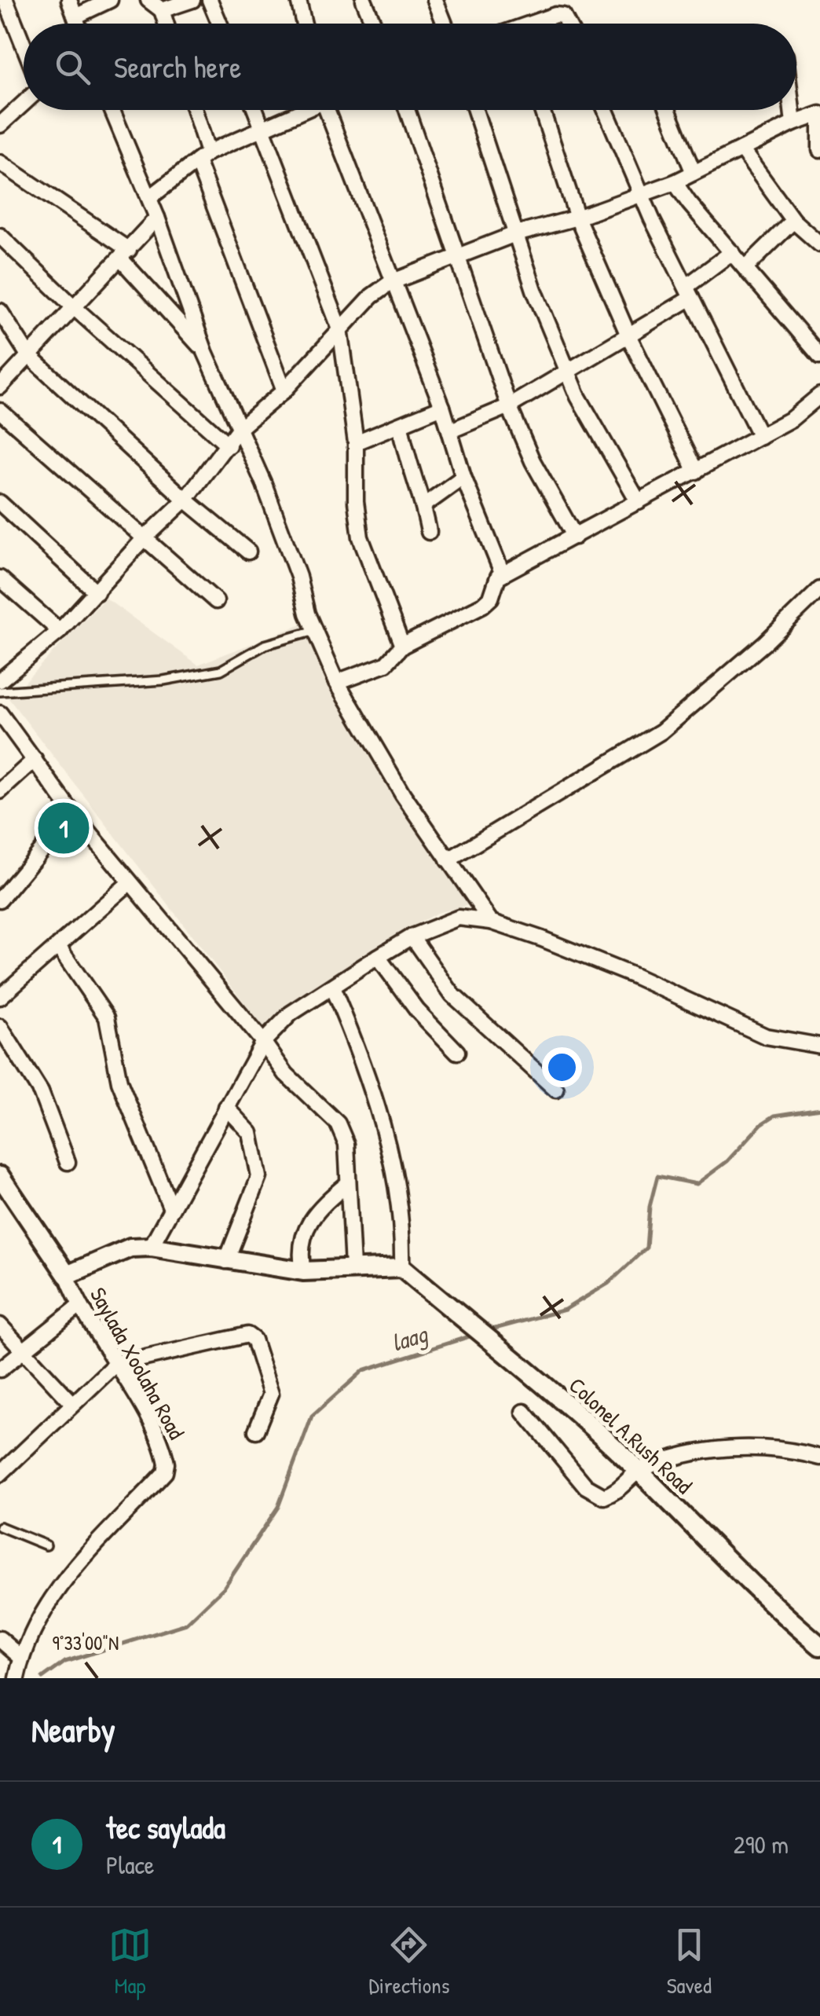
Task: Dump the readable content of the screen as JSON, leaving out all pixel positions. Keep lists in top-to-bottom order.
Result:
{
  "streets": {
    "street": ["Saylada Xoolaha Road", "Colonel A.Rush Road"]
  },
  "water": ["laag"],
  "page": {
    "search": "Search here",
    "pins": "1",
    "heading": "Nearby",
    "list": [
      {
        "mark": "1",
        "name": "tec saylada",
        "note": "Place",
        "value": "290 m"
      }
    ],
    "nav": ["Map", "Directions", "Saved"]
  },
  "coordinates": ["9°33'00\"N"]
}
